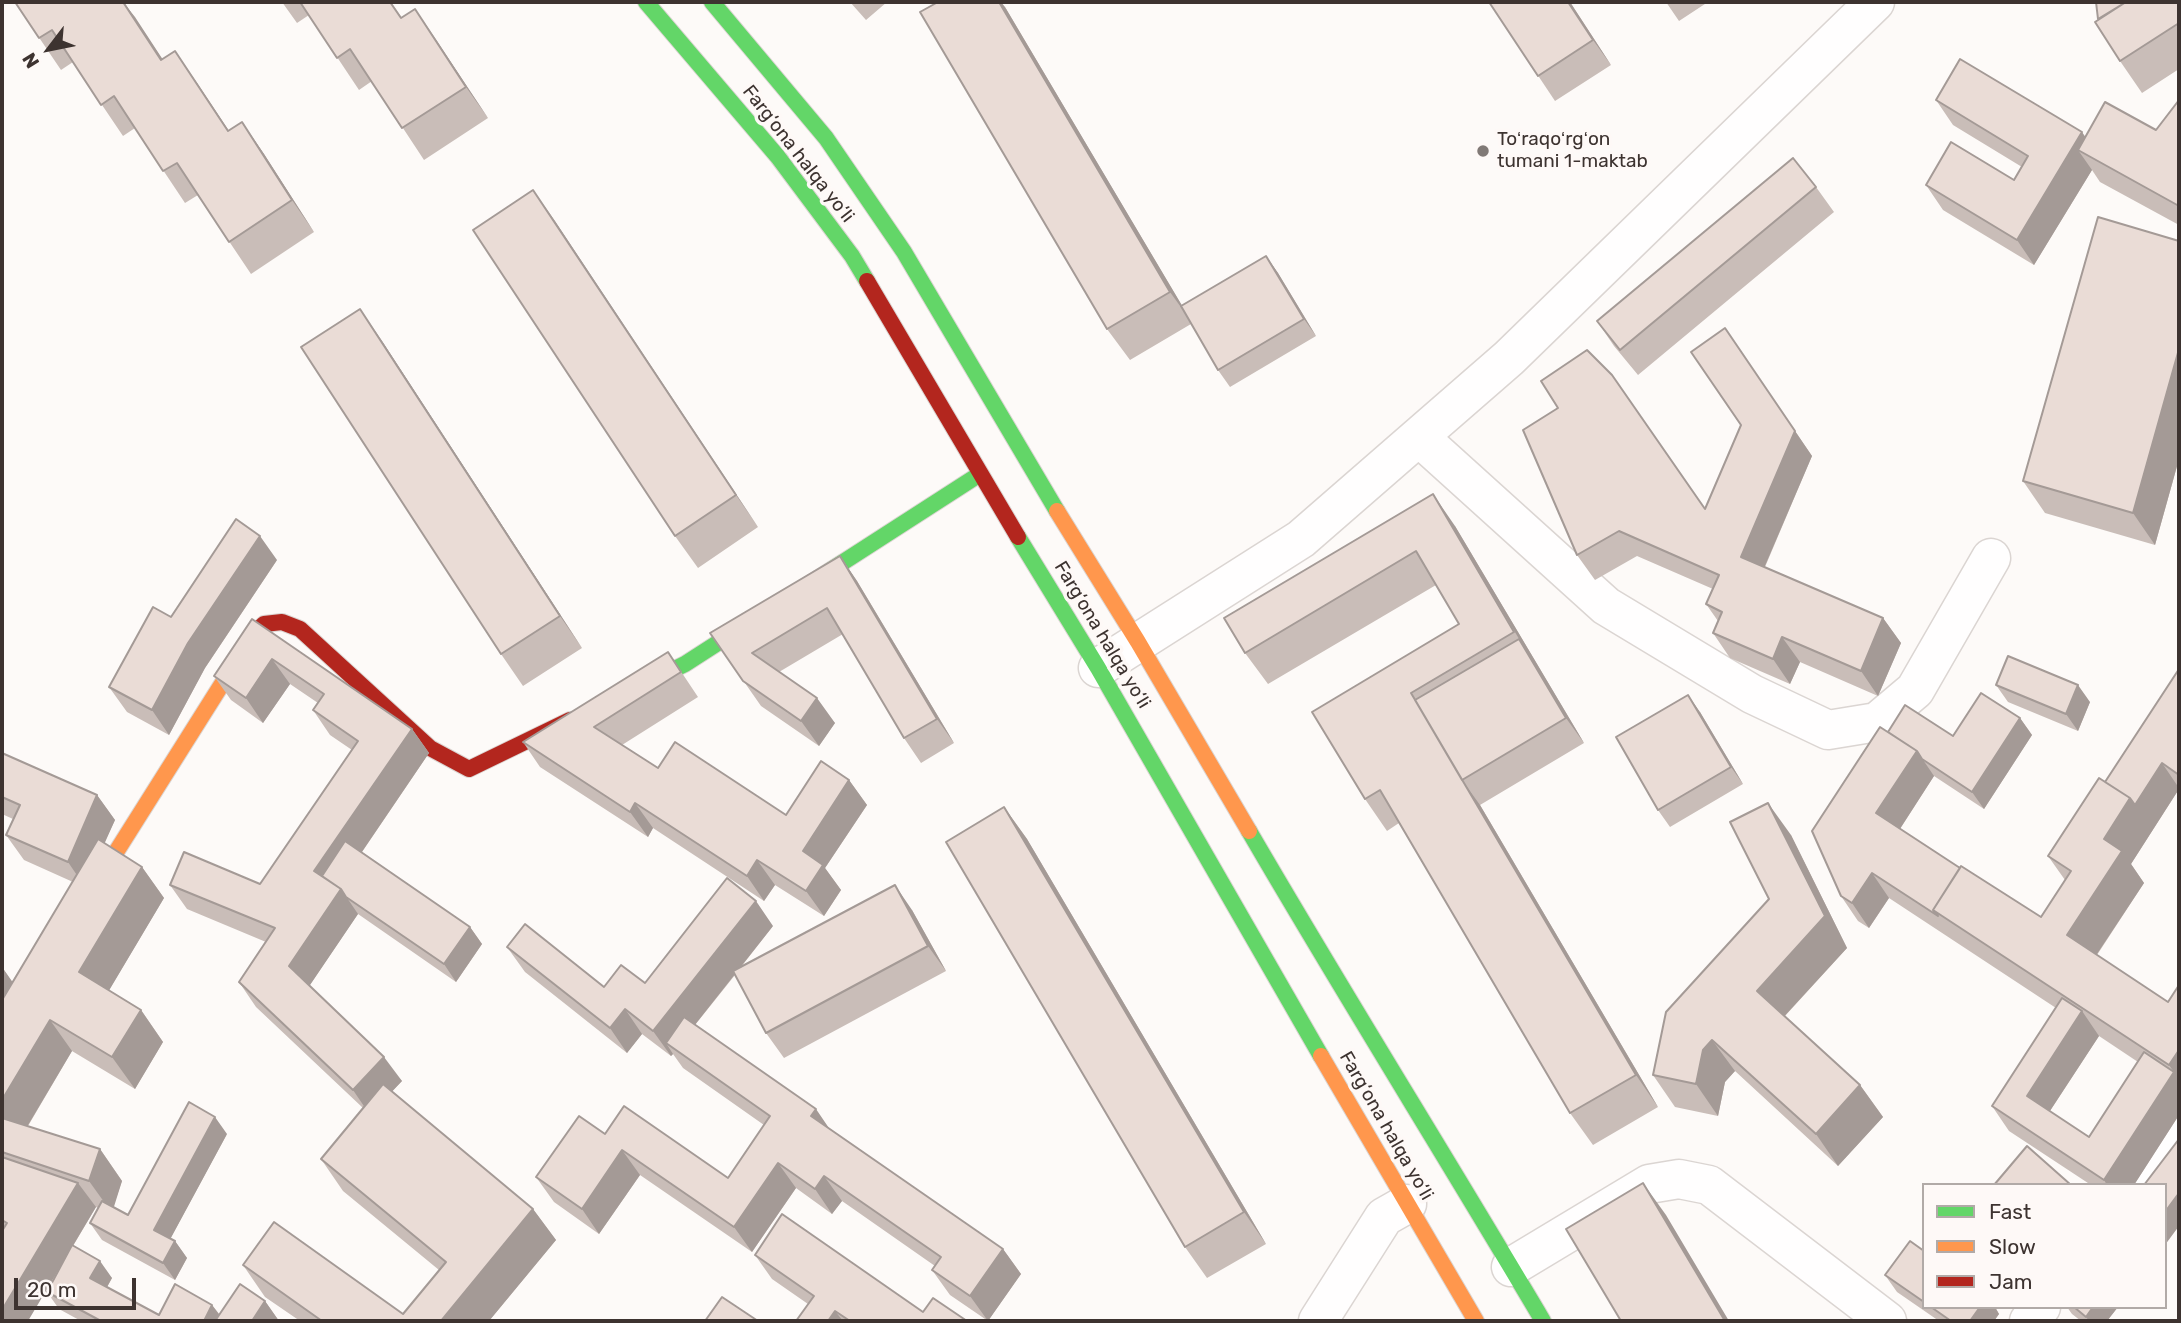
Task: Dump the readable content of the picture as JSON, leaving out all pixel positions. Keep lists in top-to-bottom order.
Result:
{
  "streets": {
    "main road": ["Farg‘ona halqa yo‘li"]
  },
  "places": ["Toʻraqoʻrgʻon tumani 1-maktab"],
  "legend": ["Fast", "Slow", "Jam"],
  "scale_bar": "20 m",
  "north": "bottom left"
}
